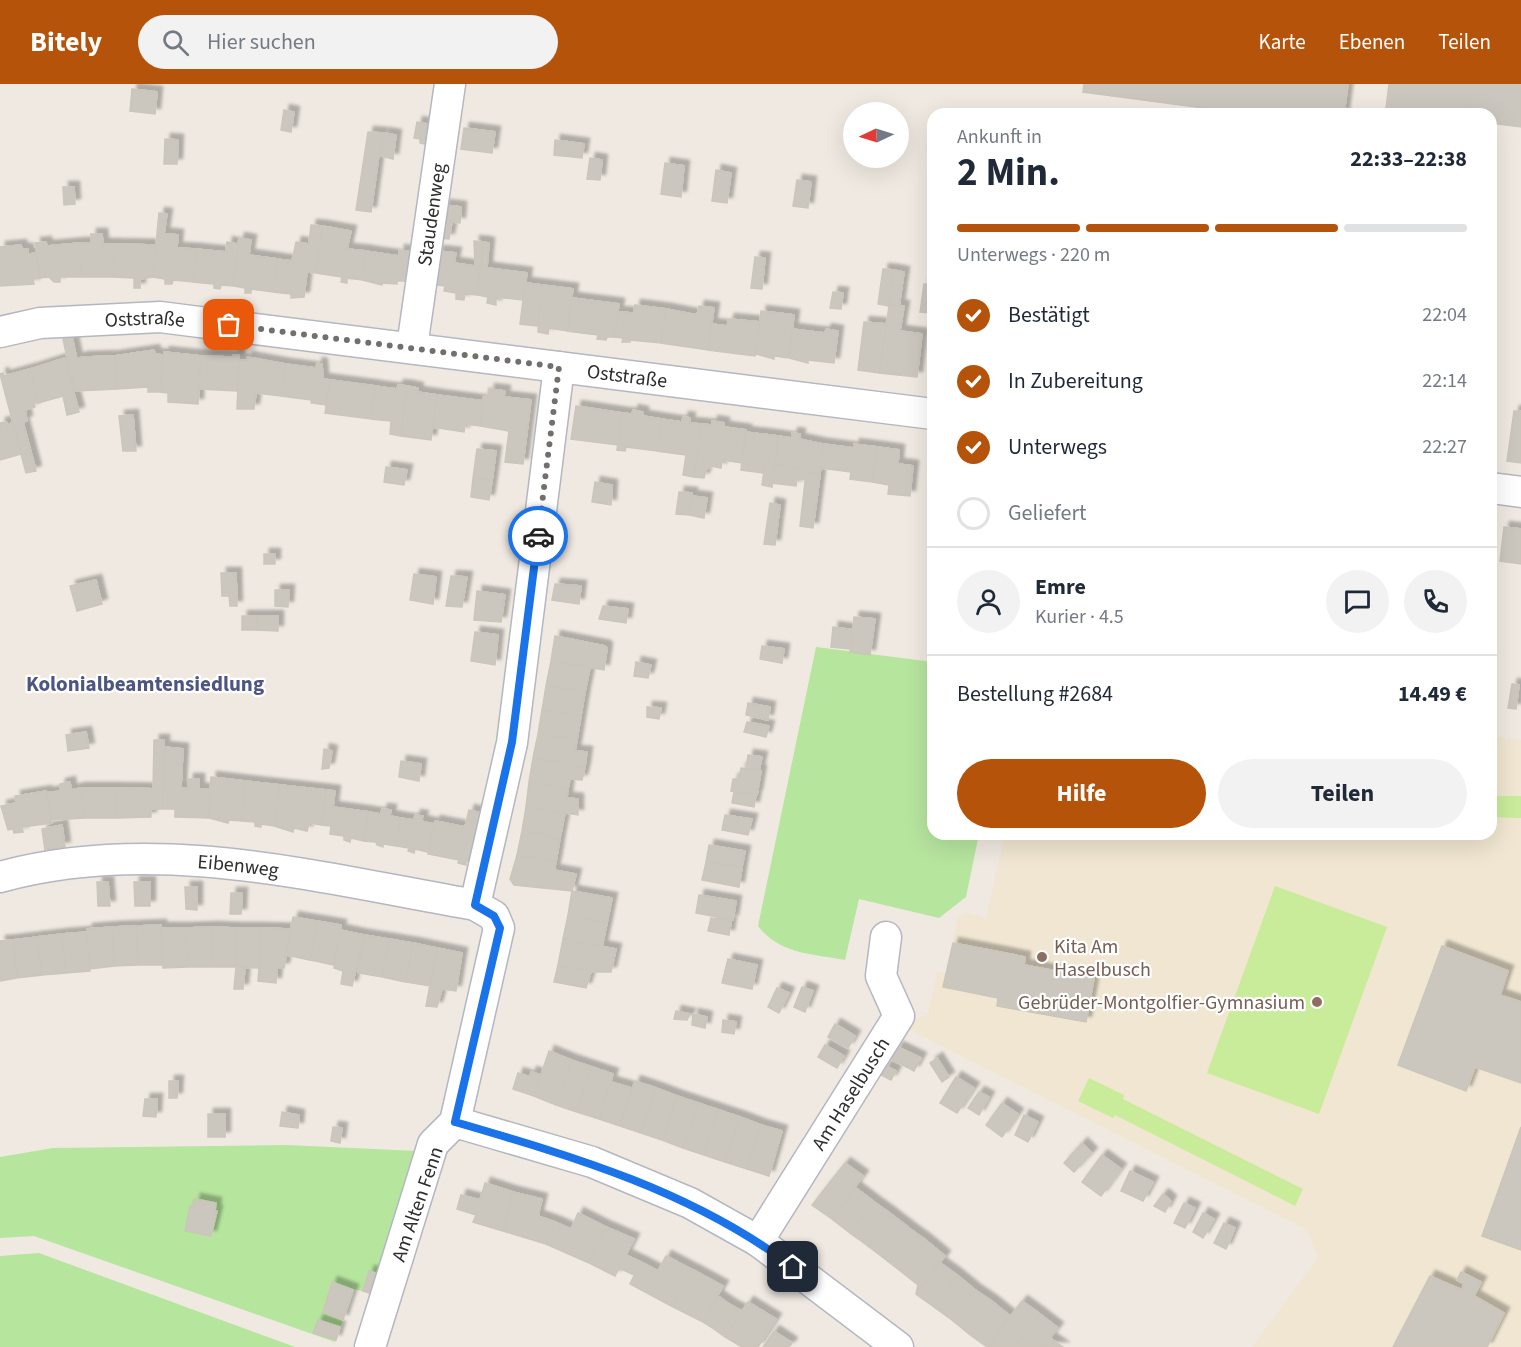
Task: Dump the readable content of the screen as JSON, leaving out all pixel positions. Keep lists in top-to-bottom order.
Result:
{
  "streets": {
    "street": [
      "Staudenweg",
      "Oststraße",
      "Eibenweg",
      "Am Haselbusch",
      "Am Alten Fenn"
    ]
  },
  "crossings": [
    ["Staudenweg", "Oststraße"]
  ],
  "districts": ["Kolonialbeamtensiedlung"],
  "places": ["Kita Am Haselbusch", "Gebrüder-Montgolfier-Gymnasium"],
  "north": "left",
  "page": {
    "header": "Bitely",
    "search": "Hier suchen",
    "nav": ["Karte", "Ebenen", "Teilen"],
    "heading": ["2 Min.", "Ankunft in", "22:33–22:38"],
    "panel": [
      "Emre",
      "Kurier · 4.5",
      "Bestellung #2684",
      "14.49 €"
    ],
    "bar": "Unterwegs · 220 m",
    "list": [
      ["Bestätigt", "22:04"],
      ["In Zubereitung", "22:14"],
      ["Unterwegs", "22:27"],
      "Geliefert"
    ],
    "buttons": ["Hilfe", "Teilen"]
  }
}
